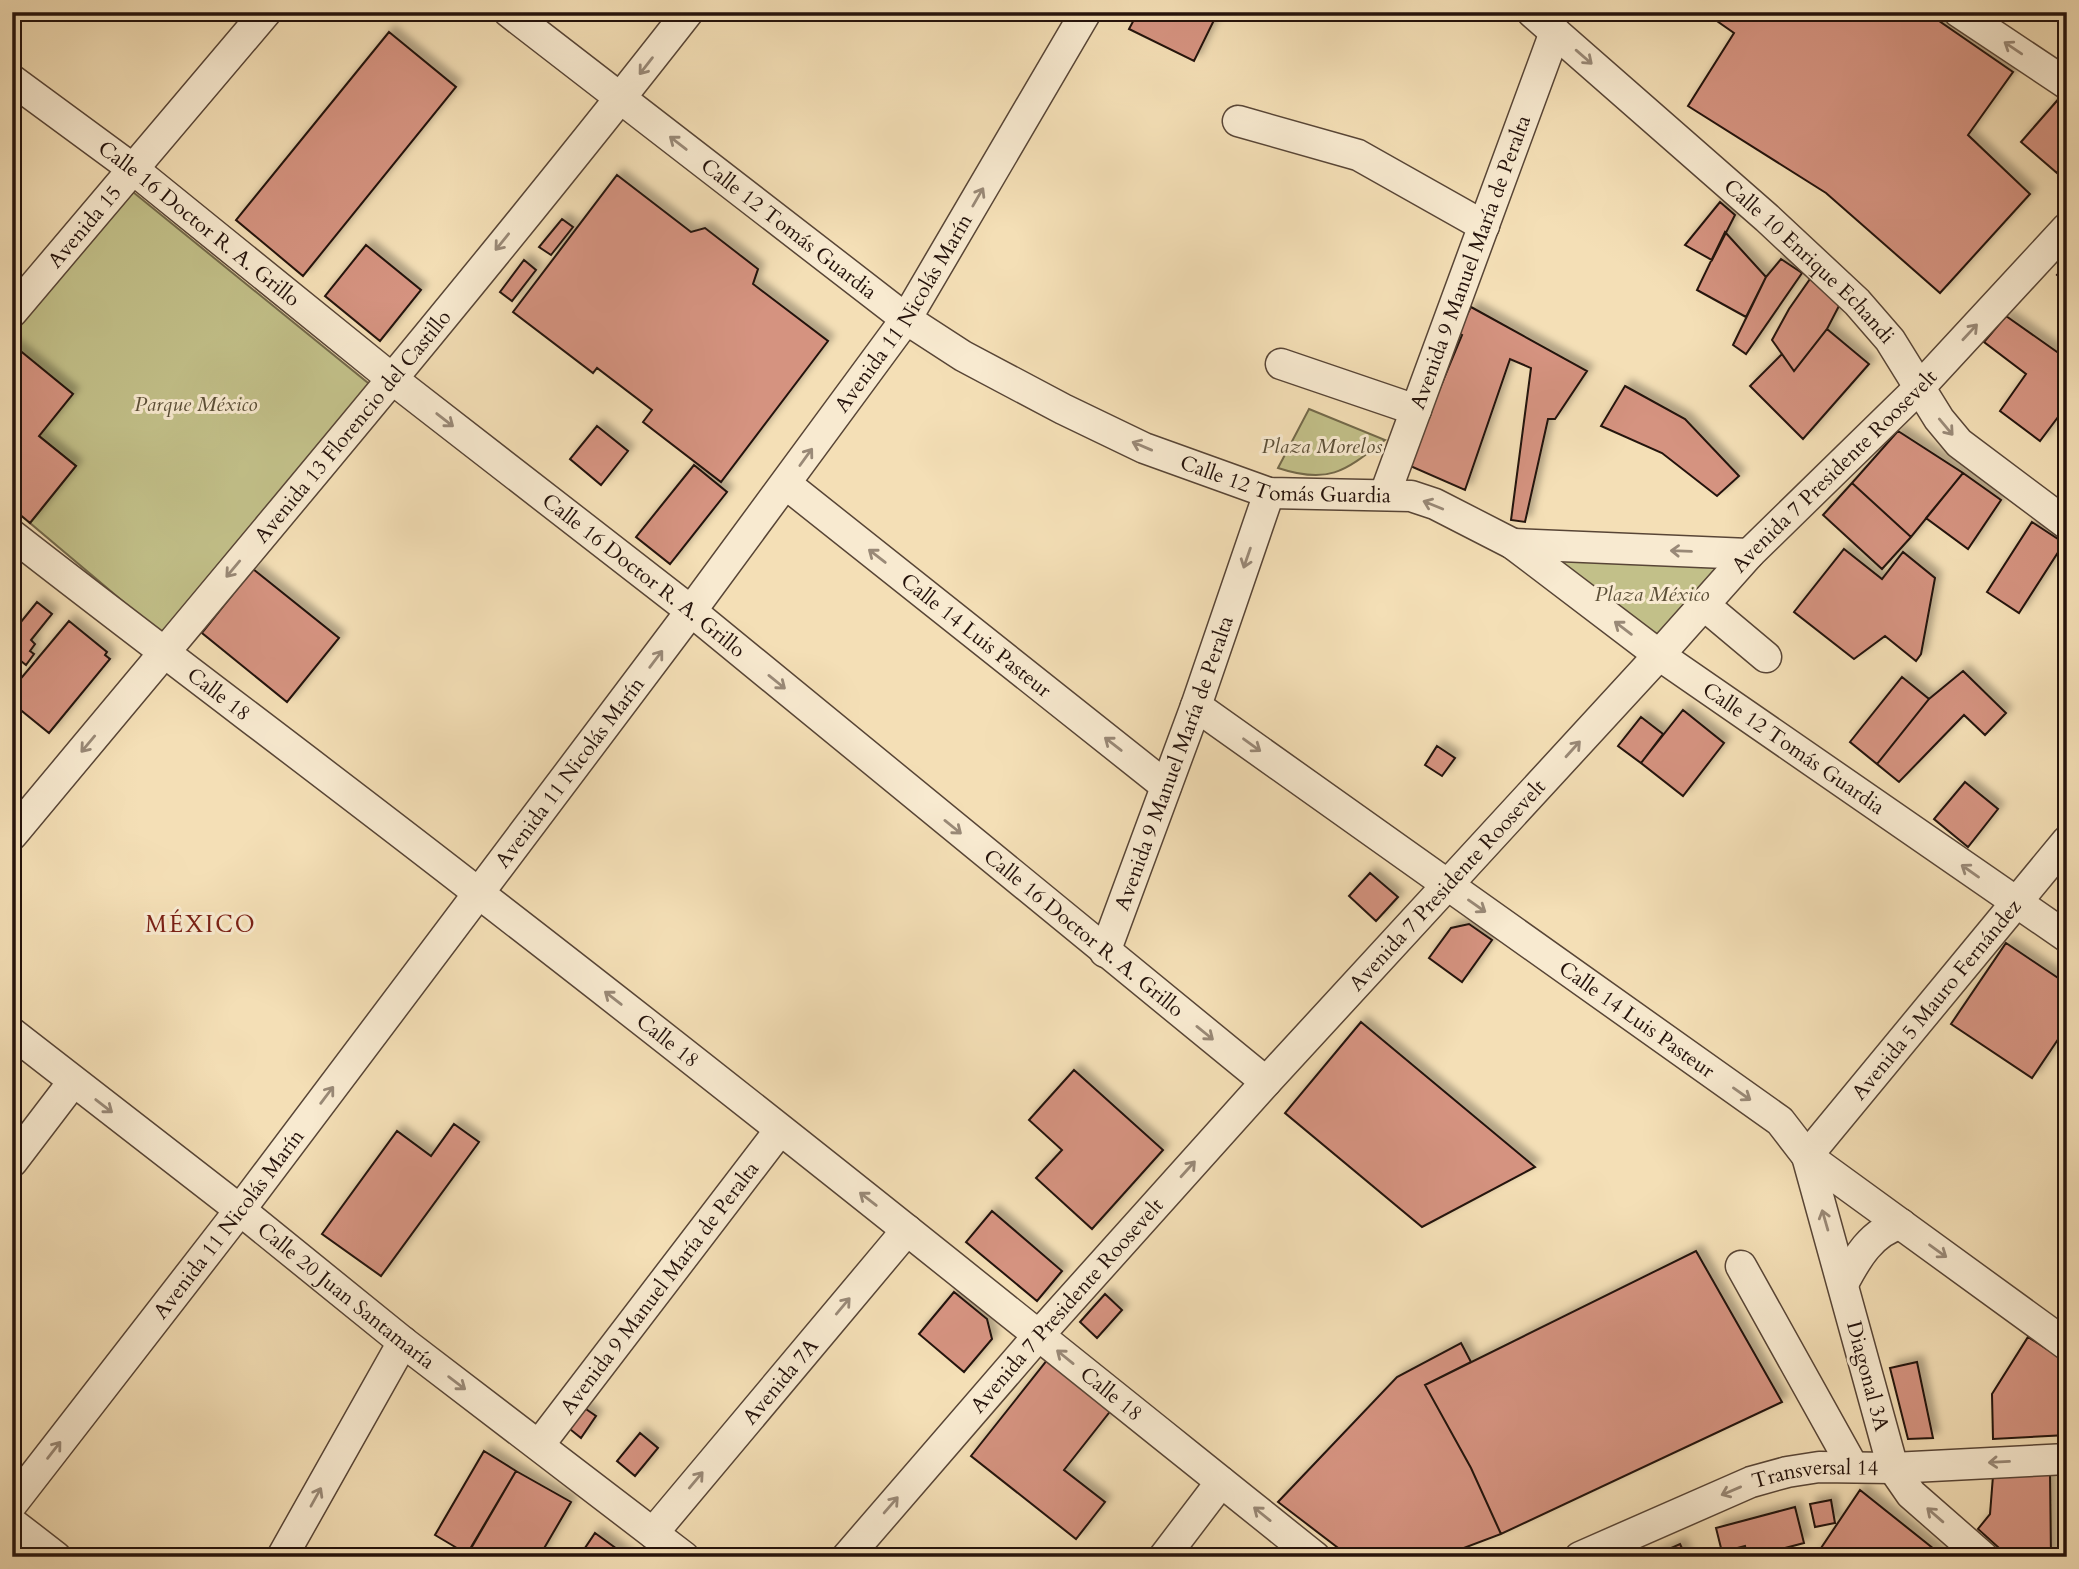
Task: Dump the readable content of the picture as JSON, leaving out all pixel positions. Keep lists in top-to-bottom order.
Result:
{
  "streets": {
    "street": [
      "Calle 16 Doctor R. A. Grillo",
      "Avenida 15",
      "Calle 12 Tomás Guardia",
      "Avenida 9 Manuel María de Peralta",
      "Calle 10 Enrique Echandi",
      "Avenida 11 Nicolás Marín",
      "Avenida 13 Florencio del Castillo",
      "Avenida 7 Presidente Roosevelt",
      "Calle 14 Luis Pasteur",
      "Calle 18",
      "Avenida 5 Mauro Fernández",
      "Calle 20 Juan Santamaría",
      "Diagonal 3A",
      "Avenida 7A",
      "Transversal 14"
    ]
  },
  "crossings": [
    ["Calle 16 Doctor R. A. Grillo", "Avenida 15"],
    ["Calle 16 Doctor R. A. Grillo", "Avenida 9 Manuel María de Peralta"],
    ["Calle 16 Doctor R. A. Grillo", "Avenida 11 Nicolás Marín"],
    ["Calle 16 Doctor R. A. Grillo", "Avenida 13 Florencio del Castillo"],
    ["Calle 16 Doctor R. A. Grillo", "Avenida 7 Presidente Roosevelt"],
    ["Calle 12 Tomás Guardia", "Avenida 9 Manuel María de Peralta"],
    ["Calle 12 Tomás Guardia", "Avenida 11 Nicolás Marín"],
    ["Calle 12 Tomás Guardia", "Avenida 13 Florencio del Castillo"],
    ["Calle 12 Tomás Guardia", "Avenida 7 Presidente Roosevelt"],
    ["Calle 12 Tomás Guardia", "Avenida 5 Mauro Fernández"],
    ["Avenida 9 Manuel María de Peralta", "Calle 10 Enrique Echandi"],
    ["Avenida 9 Manuel María de Peralta", "Calle 14 Luis Pasteur"],
    ["Avenida 9 Manuel María de Peralta", "Calle 18"],
    ["Avenida 9 Manuel María de Peralta", "Calle 20 Juan Santamaría"],
    ["Calle 10 Enrique Echandi", "Avenida 7 Presidente Roosevelt"],
    ["Avenida 11 Nicolás Marín", "Calle 14 Luis Pasteur"],
    ["Avenida 11 Nicolás Marín", "Calle 18"],
    ["Avenida 11 Nicolás Marín", "Calle 20 Juan Santamaría"],
    ["Avenida 13 Florencio del Castillo", "Calle 18"],
    ["Avenida 7 Presidente Roosevelt", "Calle 14 Luis Pasteur"],
    ["Avenida 7 Presidente Roosevelt", "Calle 18"],
    ["Calle 14 Luis Pasteur", "Avenida 5 Mauro Fernández"],
    ["Calle 14 Luis Pasteur", "Diagonal 3A"],
    ["Calle 18", "Avenida 7A"],
    ["Avenida 5 Mauro Fernández", "Diagonal 3A"],
    ["Calle 20 Juan Santamaría", "Avenida 7A"],
    ["Diagonal 3A", "Transversal 14"]
  ],
  "one_way": [
    "Calle 16 Doctor R. A. Grillo",
    "Calle 12 Tomás Guardia",
    "Calle 10 Enrique Echandi",
    "Avenida 11 Nicolás Marín",
    "Avenida 13 Florencio del Castillo",
    "Avenida 7 Presidente Roosevelt",
    "Calle 18",
    "Calle 20 Juan Santamaría",
    "Avenida 7A",
    "Transversal 14"
  ],
  "districts": ["MÉXICO"],
  "parks": ["Parque México", "Plaza Morelos", "Plaza México"]
}
